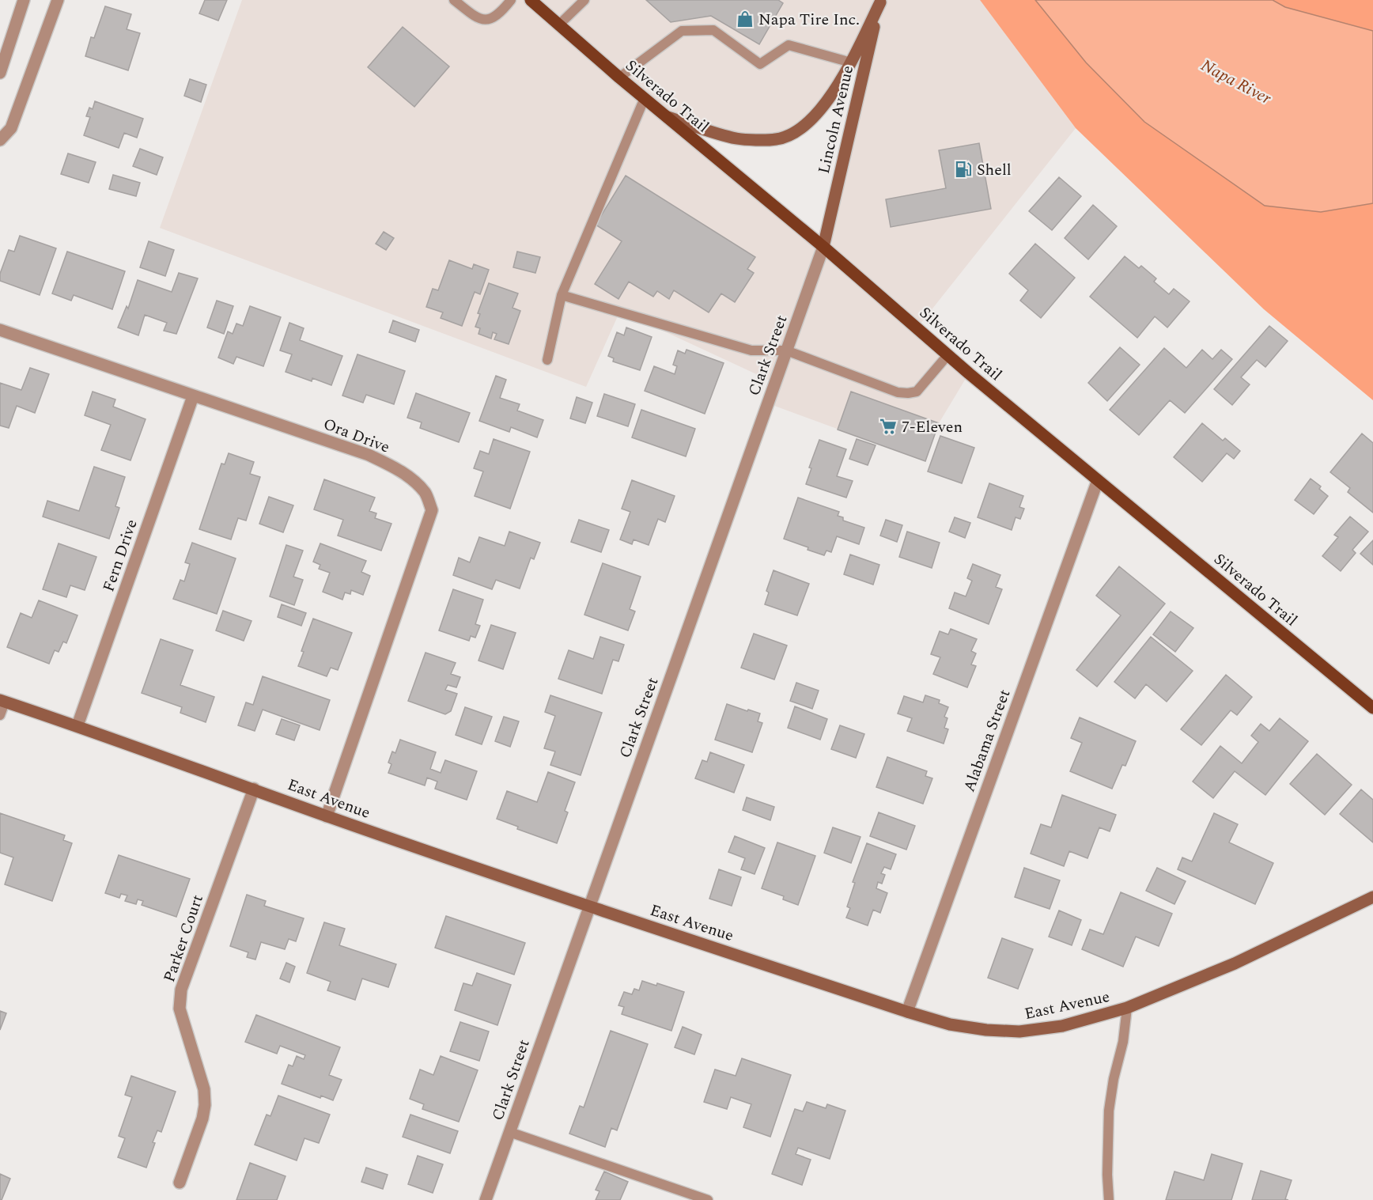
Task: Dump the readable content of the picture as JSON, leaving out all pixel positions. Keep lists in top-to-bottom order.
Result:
{
  "streets": {
    "main road": ["Silverado Trail"],
    "street": [
      "Lincoln Avenue",
      "Clark Street",
      "Ora Drive",
      "Fern Drive",
      "Alabama Street",
      "East Avenue",
      "Parker Court"
    ]
  },
  "crossings": [
    ["Silverado Trail", "Lincoln Avenue"],
    ["Silverado Trail", "Clark Street"],
    ["Silverado Trail", "Alabama Street"],
    ["Lincoln Avenue", "Clark Street"],
    ["Clark Street", "East Avenue"],
    ["Ora Drive", "Fern Drive"],
    ["Ora Drive", "East Avenue"],
    ["Fern Drive", "East Avenue"],
    ["Alabama Street", "East Avenue"],
    ["East Avenue", "Parker Court"]
  ],
  "water": ["Napa River"],
  "places": {
    "shop": ["Napa Tire Inc."],
    "fuel station": ["Shell"],
    "supermarket": ["7-Eleven"]
  }
}
